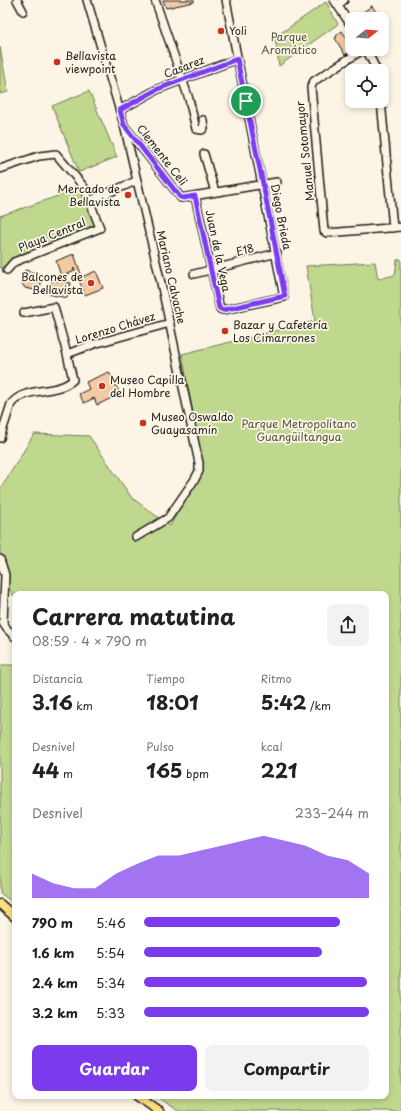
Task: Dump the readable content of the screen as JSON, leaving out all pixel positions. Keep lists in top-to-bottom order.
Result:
{
  "streets": {
    "street": [
      "Casarez",
      "Manuel Sotomayor",
      "Clemente Celi",
      "Diego Brieda",
      "Playa Central",
      "E18",
      "Juan de la Vega",
      "Mariano Calvache",
      "Lorenzo Chávez"
    ]
  },
  "crossings": [
    ["Casarez", "Diego Brieda"],
    ["Casarez", "Mariano Calvache"],
    ["Clemente Celi", "Diego Brieda"],
    ["Clemente Celi", "Juan de la Vega"],
    ["Clemente Celi", "Mariano Calvache"],
    ["Diego Brieda", "E18"],
    ["Diego Brieda", "Juan de la Vega"],
    ["Playa Central", "Mariano Calvache"],
    ["E18", "Juan de la Vega"],
    ["Mariano Calvache", "Lorenzo Chávez"]
  ],
  "parks": ["Parque Aromático", "Parque Metropolitano Guangüiltangua"],
  "places": [
    "Yoli",
    "Bellavista viewpoint",
    "Mercado de Bellavista",
    "Balcones de Bellavista",
    "Bazar y Cafetería Los Cimarrones",
    "Museo Capilla del Hombre",
    "Museo Oswaldo Guayasamín"
  ],
  "north": "right",
  "page": {
    "heading": ["Carrera matutina", "08:59 · 4 × 790 m"],
    "stats": [
      ["Distancia", "3.16 km"],
      ["Tiempo", "18:01"],
      ["Ritmo", "5:42 /km"],
      ["Desnivel", "44 m"],
      ["Pulso", "165 bpm"],
      ["kcal", "221"]
    ],
    "chart": ["Desnivel", "233–244 m"],
    "list": [
      {
        "name": "790 m",
        "note": "5:46"
      },
      {
        "name": "1.6 km",
        "note": "5:54"
      },
      {
        "name": "2.4 km",
        "note": "5:34"
      },
      {
        "name": "3.2 km",
        "note": "5:33"
      }
    ],
    "buttons": ["Guardar", "Compartir"]
  }
}
